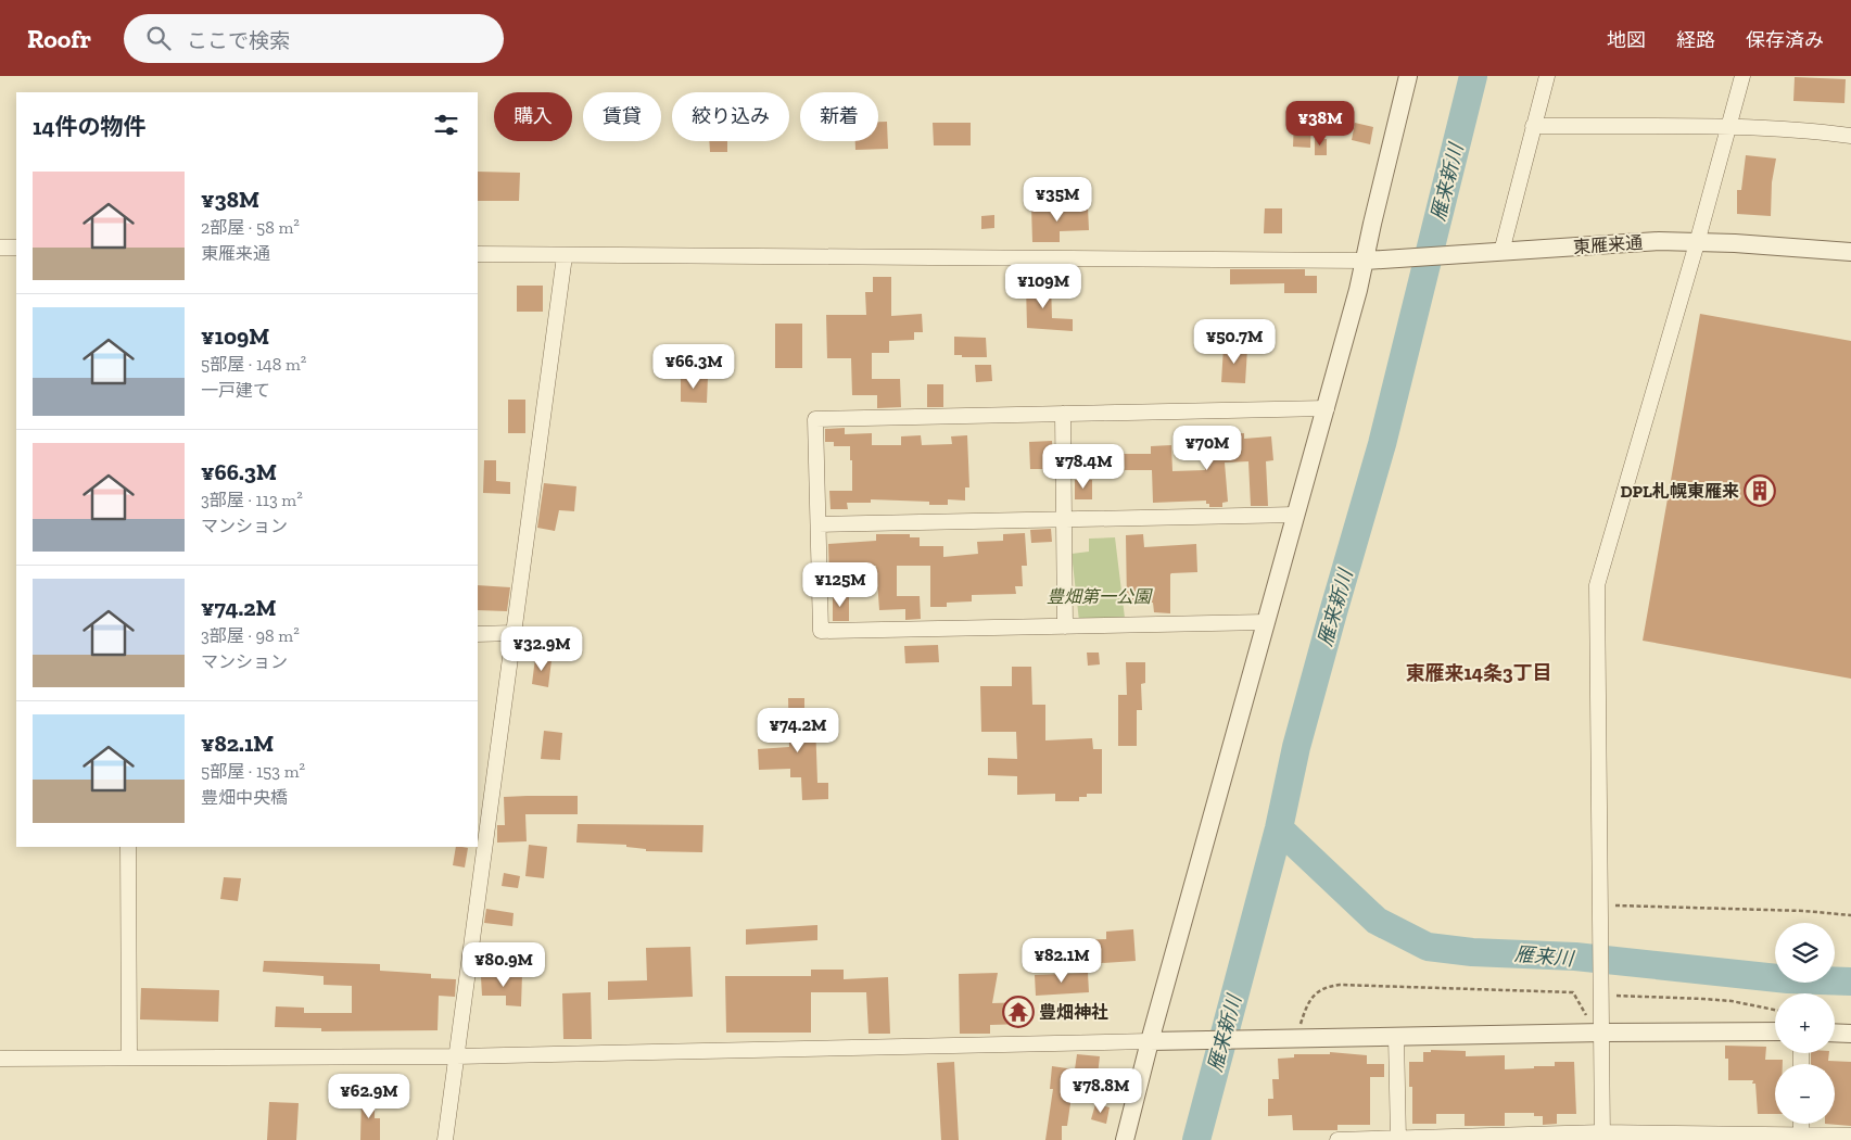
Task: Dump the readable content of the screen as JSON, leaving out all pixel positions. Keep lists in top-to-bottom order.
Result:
{
  "streets": {
    "street": ["東雁来通"]
  },
  "districts": ["東雁来14条3丁目"],
  "water": ["雁来新川", "雁来川"],
  "parks": ["豊畑第一公園"],
  "places": {
    "building": ["DPL札幌東雁来"],
    "temple": ["豊畑神社"]
  },
  "page": {
    "header": "Roofr",
    "search": "ここで検索",
    "nav": ["地図", "経路", "保存済み"],
    "chip": [
      "購入",
      "賃貸",
      "絞り込み",
      "新着"
    ],
    "heading": "14件の物件",
    "price": [
      "¥38M",
      "¥35M",
      "¥109M",
      "¥50.7M",
      "¥66.3M",
      "¥70M",
      "¥78.4M",
      "¥125M",
      "¥32.9M",
      "¥74.2M",
      "¥82.1M",
      "¥80.9M",
      "¥78.8M",
      "¥62.9M"
    ],
    "list": [
      {
        "name": "¥38M",
        "note": "2部屋 · 58 m² · 東雁来通"
      },
      {
        "name": "¥109M",
        "note": "5部屋 · 148 m² · 一戸建て"
      },
      {
        "name": "¥66.3M",
        "note": "3部屋 · 113 m² · マンション"
      },
      {
        "name": "¥74.2M",
        "note": "3部屋 · 98 m² · マンション"
      },
      {
        "name": "¥82.1M",
        "note": "5部屋 · 153 m² · 豊畑中央橋"
      }
    ],
    "map_buttons": ["+", "−"]
  }
}
